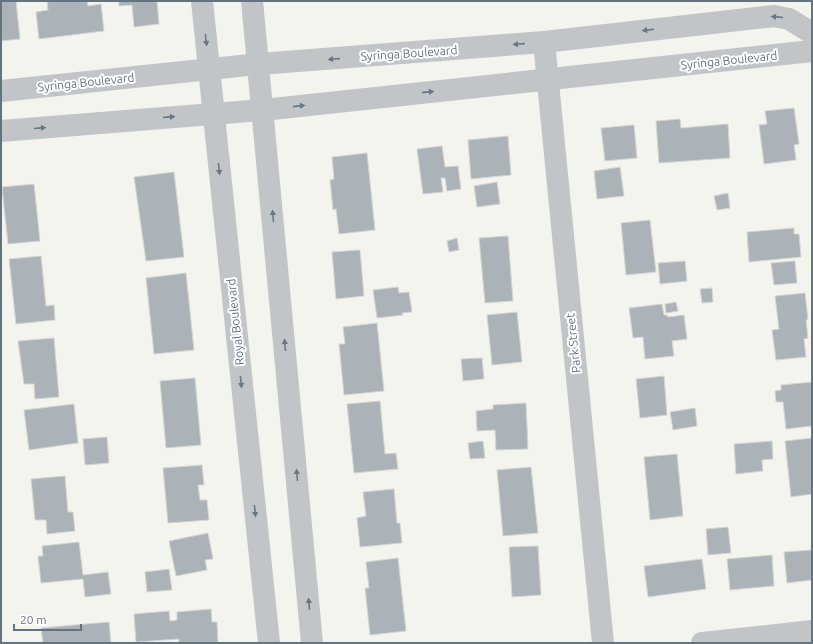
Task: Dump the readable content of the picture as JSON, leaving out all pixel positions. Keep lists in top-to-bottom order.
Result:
{
  "streets": {
    "street": ["Syringa Boulevard", "Royal Boulevard", "Park Street"]
  },
  "crossings": [
    ["Syringa Boulevard", "Royal Boulevard"],
    ["Syringa Boulevard", "Park Street"]
  ],
  "scale_bar": "20 m"
}
